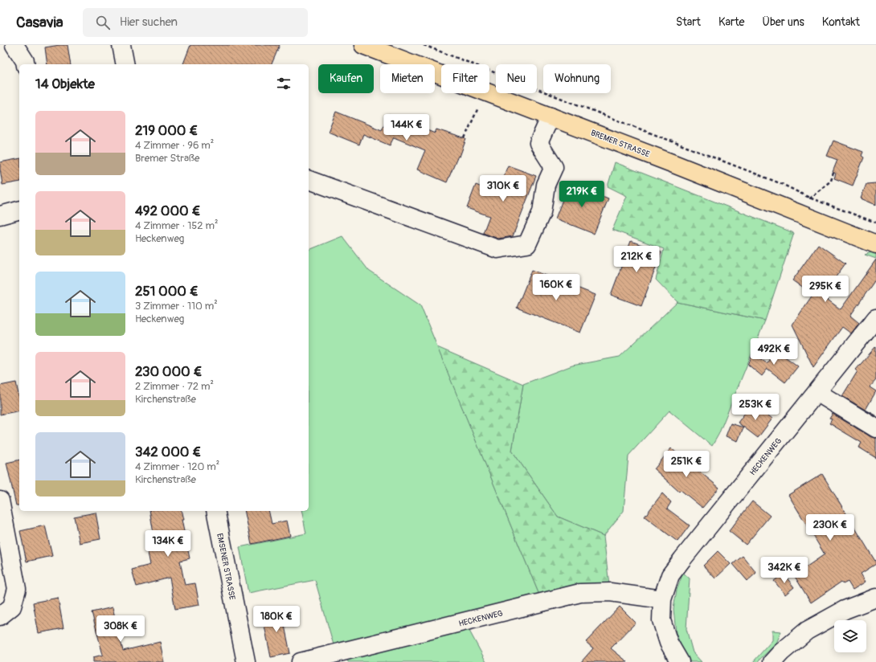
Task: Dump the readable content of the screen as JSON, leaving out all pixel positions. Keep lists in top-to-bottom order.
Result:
{
  "streets": {
    "main road": ["BREMER STRASSE"],
    "street": ["HECKENWEG", "EMSENER STRASSE"]
  },
  "page": {
    "header": "Casavia",
    "search": "Hier suchen",
    "nav": [
      "Start",
      "Karte",
      "Über uns",
      "Kontakt"
    ],
    "chip": [
      "Kaufen",
      "Mieten",
      "Filter",
      "Neu",
      "Wohnung"
    ],
    "heading": "14 Objekte",
    "list": [
      {
        "name": "219 000 €",
        "note": "4 Zimmer · 96 m² · Bremer Straße"
      },
      {
        "name": "492 000 €",
        "note": "4 Zimmer · 152 m² · Heckenweg"
      },
      {
        "name": "251 000 €",
        "note": "3 Zimmer · 110 m² · Heckenweg"
      },
      {
        "name": "230 000 €",
        "note": "2 Zimmer · 72 m² · Kirchenstraße"
      },
      {
        "name": "342 000 €",
        "note": "4 Zimmer · 120 m² · Kirchenstraße"
      }
    ],
    "price": [
      "144K €",
      "310K €",
      "219K €",
      "212K €",
      "160K €",
      "295K €",
      "492K €",
      "253K €",
      "251K €",
      "230K €",
      "134K €",
      "342K €",
      "180K €",
      "308K €"
    ]
  }
}
